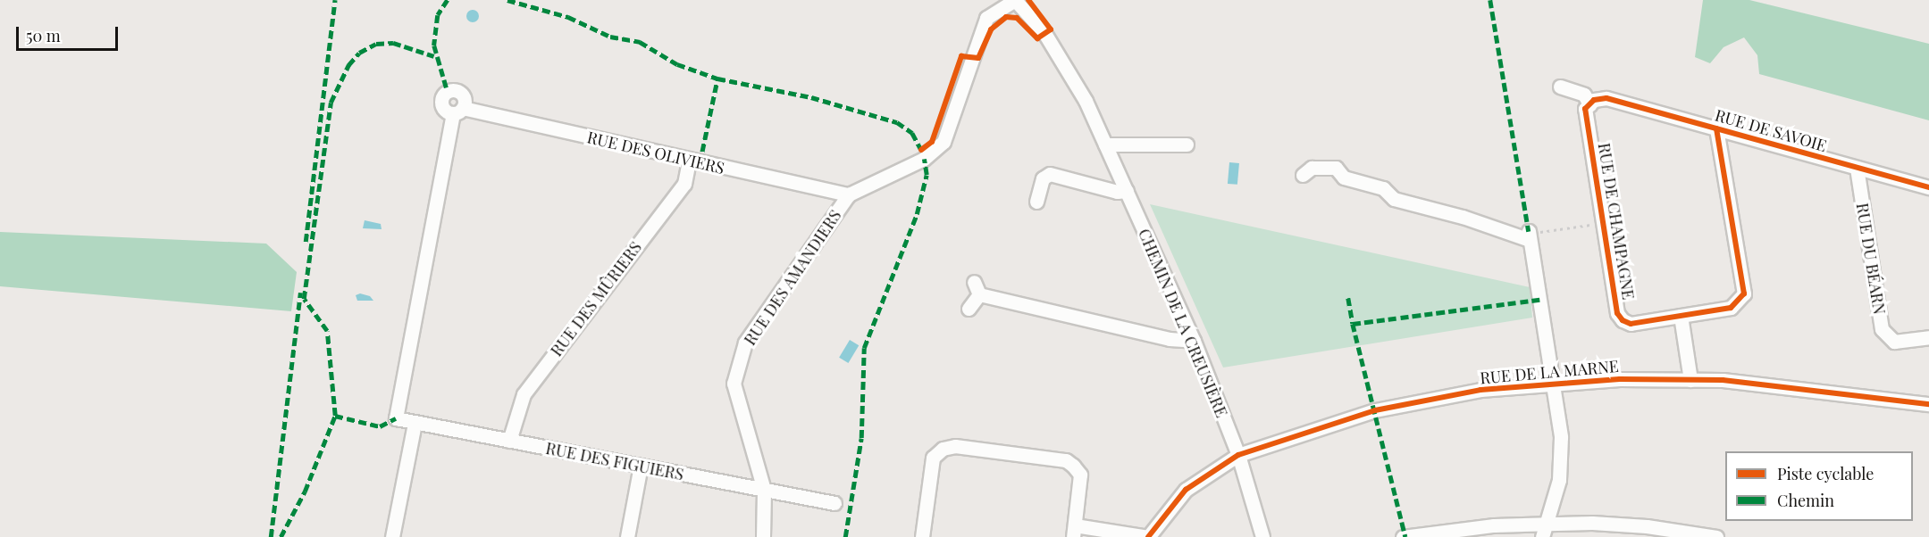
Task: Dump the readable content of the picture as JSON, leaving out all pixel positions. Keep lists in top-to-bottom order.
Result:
{
  "streets": {
    "street": [
      "RUE DE SAVOIE",
      "RUE DES OLIVIERS",
      "RUE DE CHAMPAGNE",
      "RUE DU BÉARN",
      "RUE DES AMANDIERS",
      "RUE DES MÛRIERS",
      "CHEMIN DE LA CREUSIÈRE",
      "RUE DE LA MARNE",
      "RUE DES FIGUIERS"
    ]
  },
  "crossings": [
    ["RUE DE SAVOIE", "RUE DE CHAMPAGNE"],
    ["RUE DE SAVOIE", "RUE DU BÉARN"],
    ["RUE DES OLIVIERS", "RUE DES AMANDIERS"],
    ["RUE DES OLIVIERS", "RUE DES MÛRIERS"],
    ["RUE DES OLIVIERS", "RUE DES FIGUIERS"],
    ["RUE DES AMANDIERS", "CHEMIN DE LA CREUSIÈRE"],
    ["RUE DES AMANDIERS", "RUE DES FIGUIERS"],
    ["RUE DES MÛRIERS", "RUE DES FIGUIERS"],
    ["CHEMIN DE LA CREUSIÈRE", "RUE DE LA MARNE"]
  ],
  "legend": ["Piste cyclable", "Chemin"],
  "scale_bar": "50 m"
}
